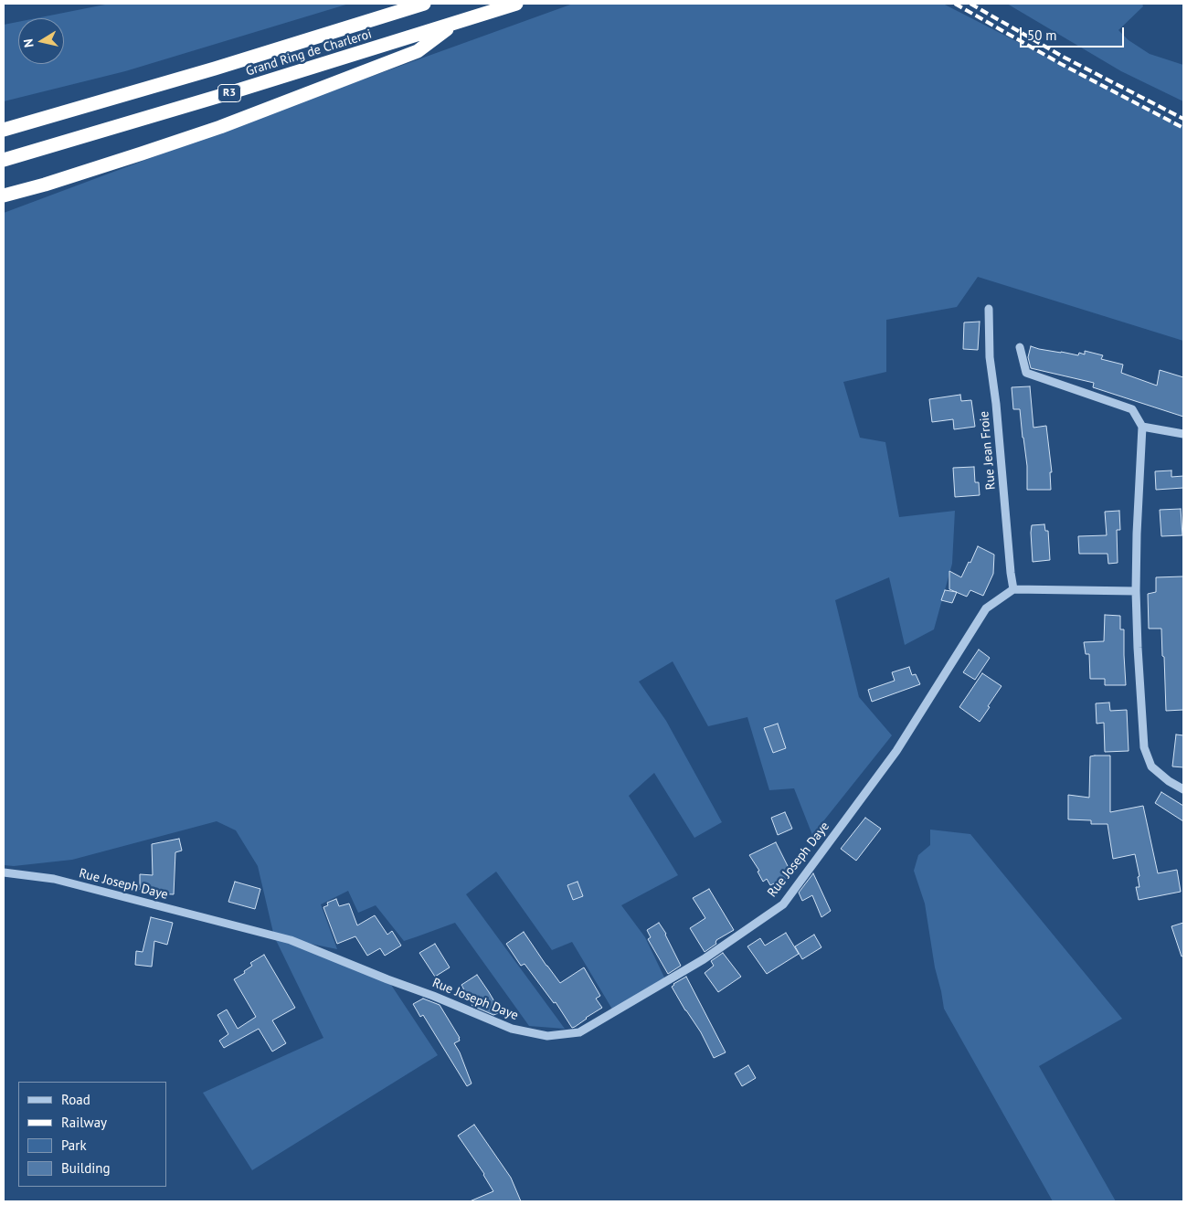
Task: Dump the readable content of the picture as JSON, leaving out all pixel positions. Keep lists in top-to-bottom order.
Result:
{
  "streets": {
    "highway": ["Grand Ring de Charleroi", "R3"],
    "street": ["Rue Jean Froie", "Rue Joseph Daye"]
  },
  "crossings": [
    ["Rue Jean Froie", "Rue Joseph Daye"]
  ],
  "legend": [
    "Road",
    "Railway",
    "Park",
    "Building"
  ],
  "scale_bar": "50 m",
  "north": "left"
}
